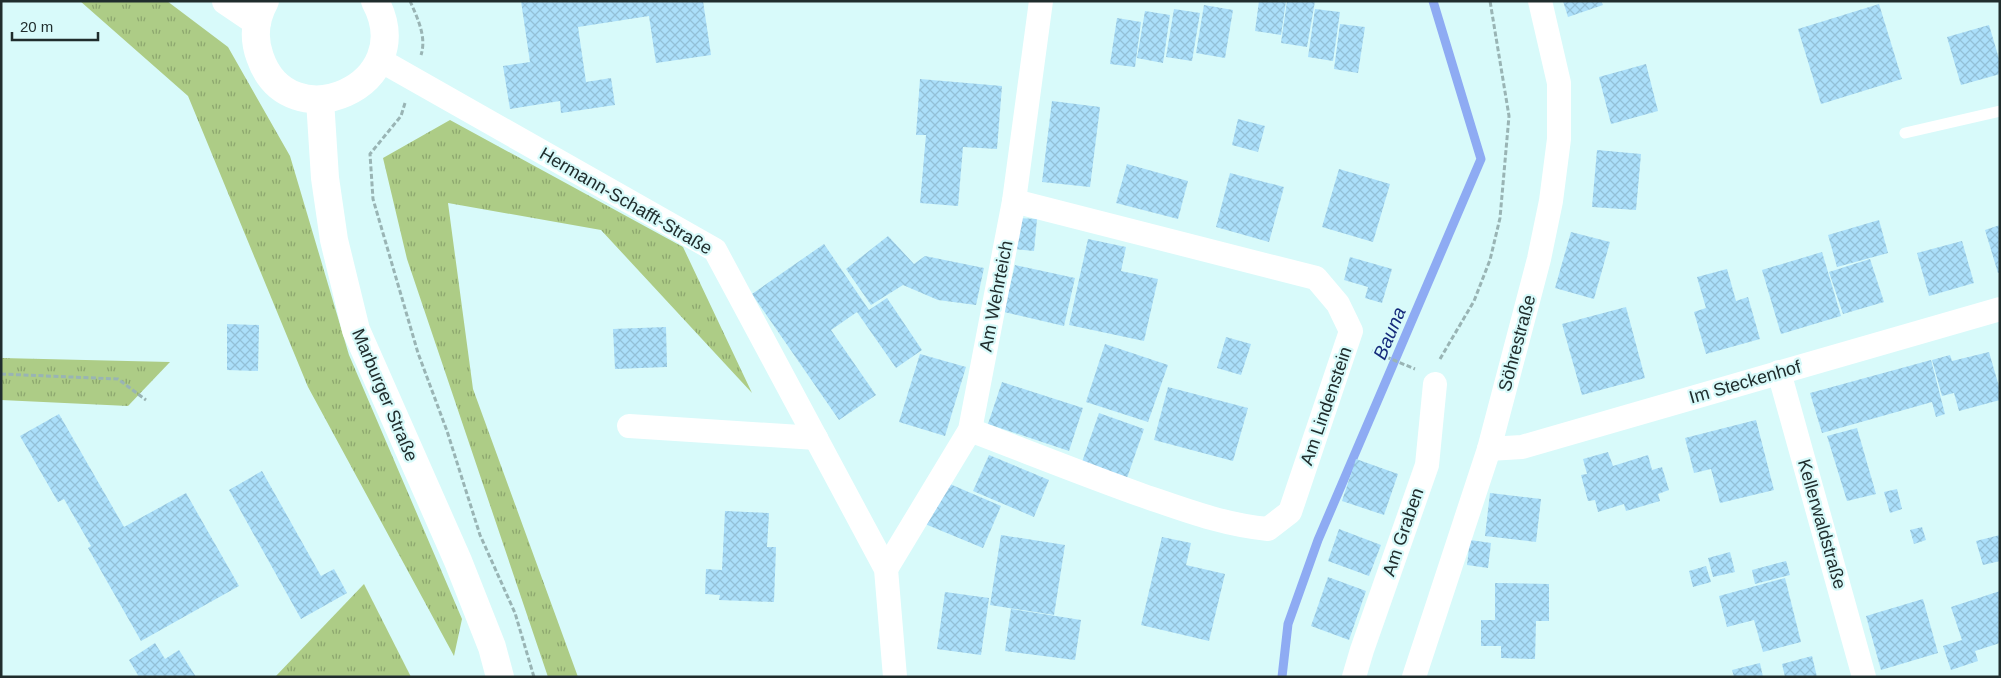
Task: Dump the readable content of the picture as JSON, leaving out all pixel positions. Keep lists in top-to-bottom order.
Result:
{
  "streets": {
    "street": [
      "Hermann-Schafft-Straße",
      "Am Wehrteich",
      "Söhrestraße",
      "Im Steckenhof",
      "Marburger Straße",
      "Am Lindenstein",
      "Kellerwaldstraße",
      "Am Graben"
    ]
  },
  "crossings": [
    ["Hermann-Schafft-Straße", "Am Wehrteich"],
    ["Am Wehrteich", "Am Lindenstein"],
    ["Söhrestraße", "Im Steckenhof"],
    ["Im Steckenhof", "Kellerwaldstraße"]
  ],
  "water": ["Bauna"],
  "scale_bar": "20 m"
}
